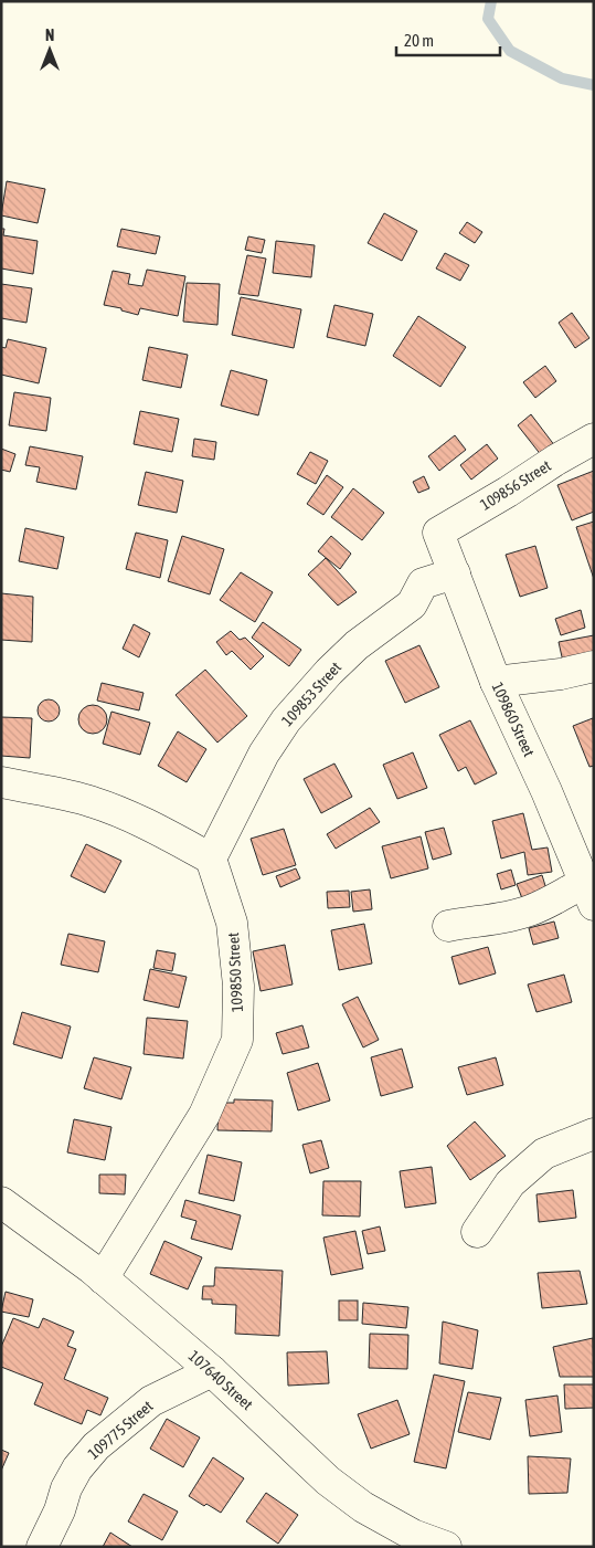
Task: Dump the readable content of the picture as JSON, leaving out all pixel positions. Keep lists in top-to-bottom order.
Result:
{
  "streets": {
    "street": [
      "109856 Street",
      "109853 Street",
      "109860 Street",
      "109850 Street",
      "107640 Street",
      "109775 Street"
    ]
  },
  "crossings": [
    ["109856 Street", "109860 Street"],
    ["109853 Street", "109860 Street"],
    ["109853 Street", "109850 Street"],
    ["109850 Street", "107640 Street"],
    ["107640 Street", "109775 Street"]
  ],
  "scale_bar": "20 m",
  "north": "top"
}
